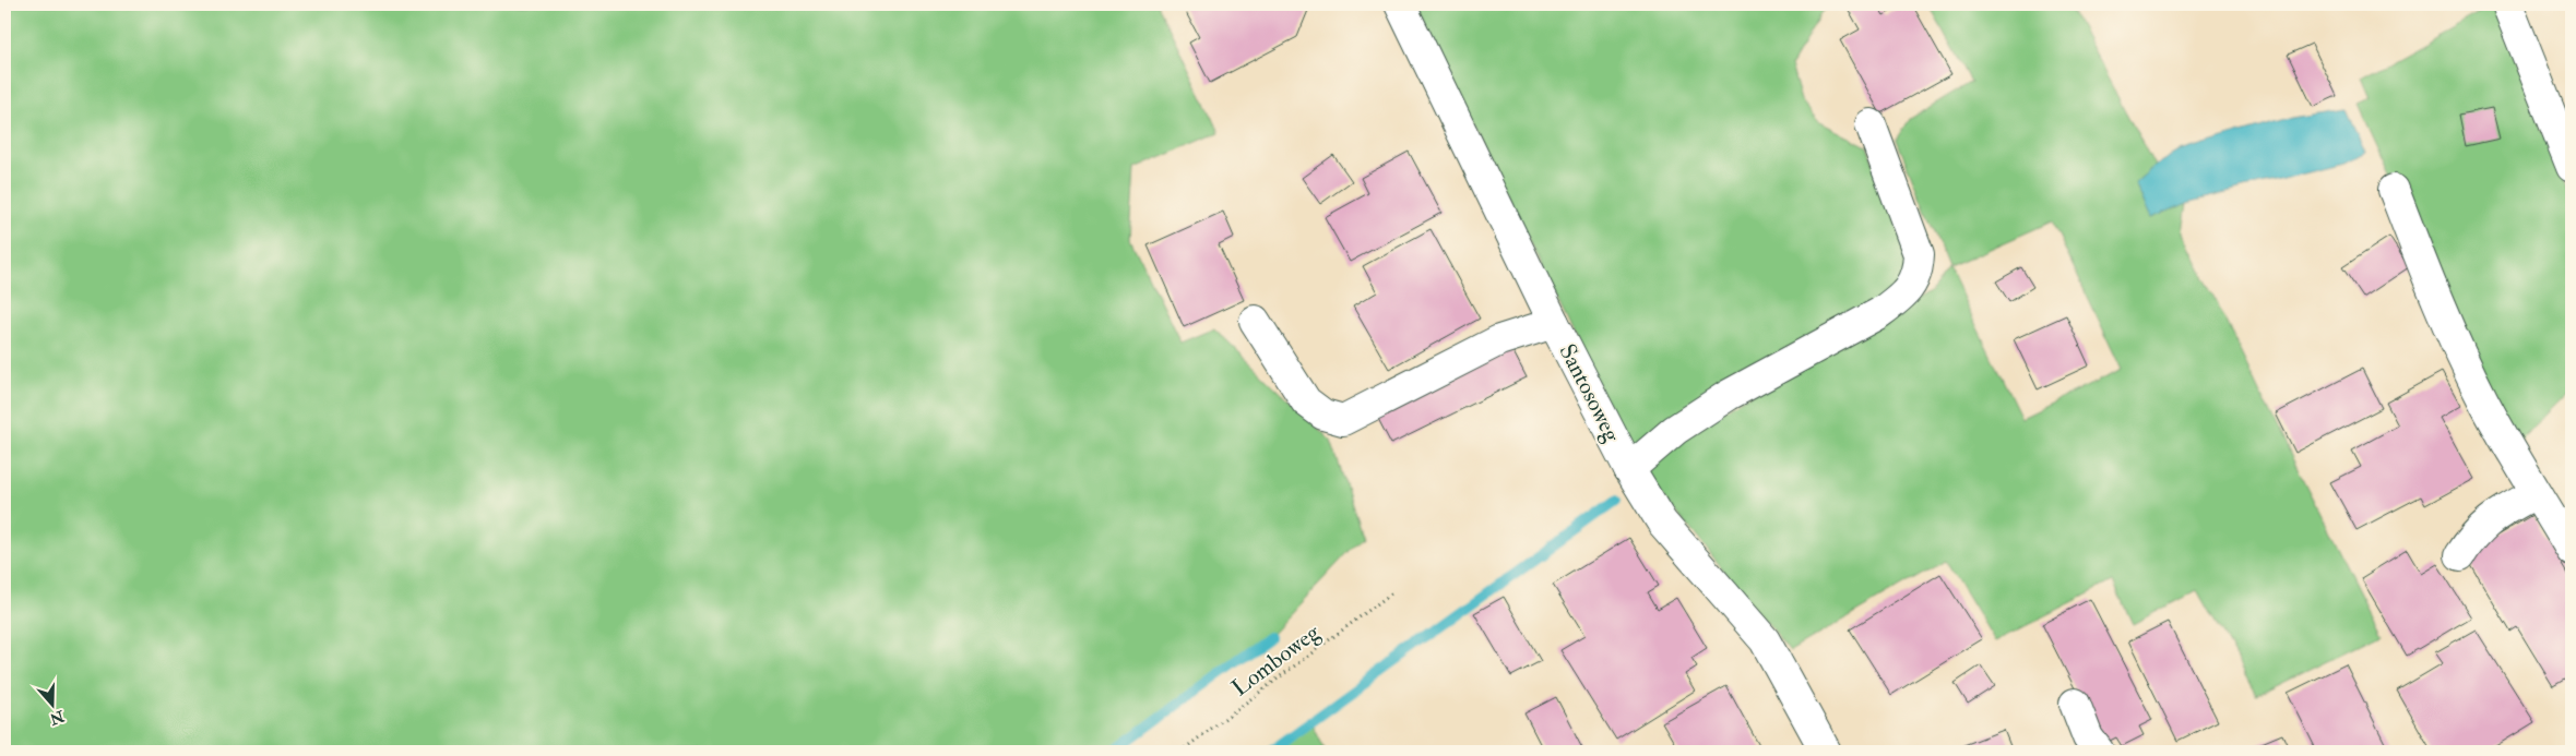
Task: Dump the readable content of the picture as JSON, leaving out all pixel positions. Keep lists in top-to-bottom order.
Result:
{
  "streets": {
    "street": ["Santosoweg"],
    "path": ["Lomboweg"]
  },
  "north": "bottom"
}
